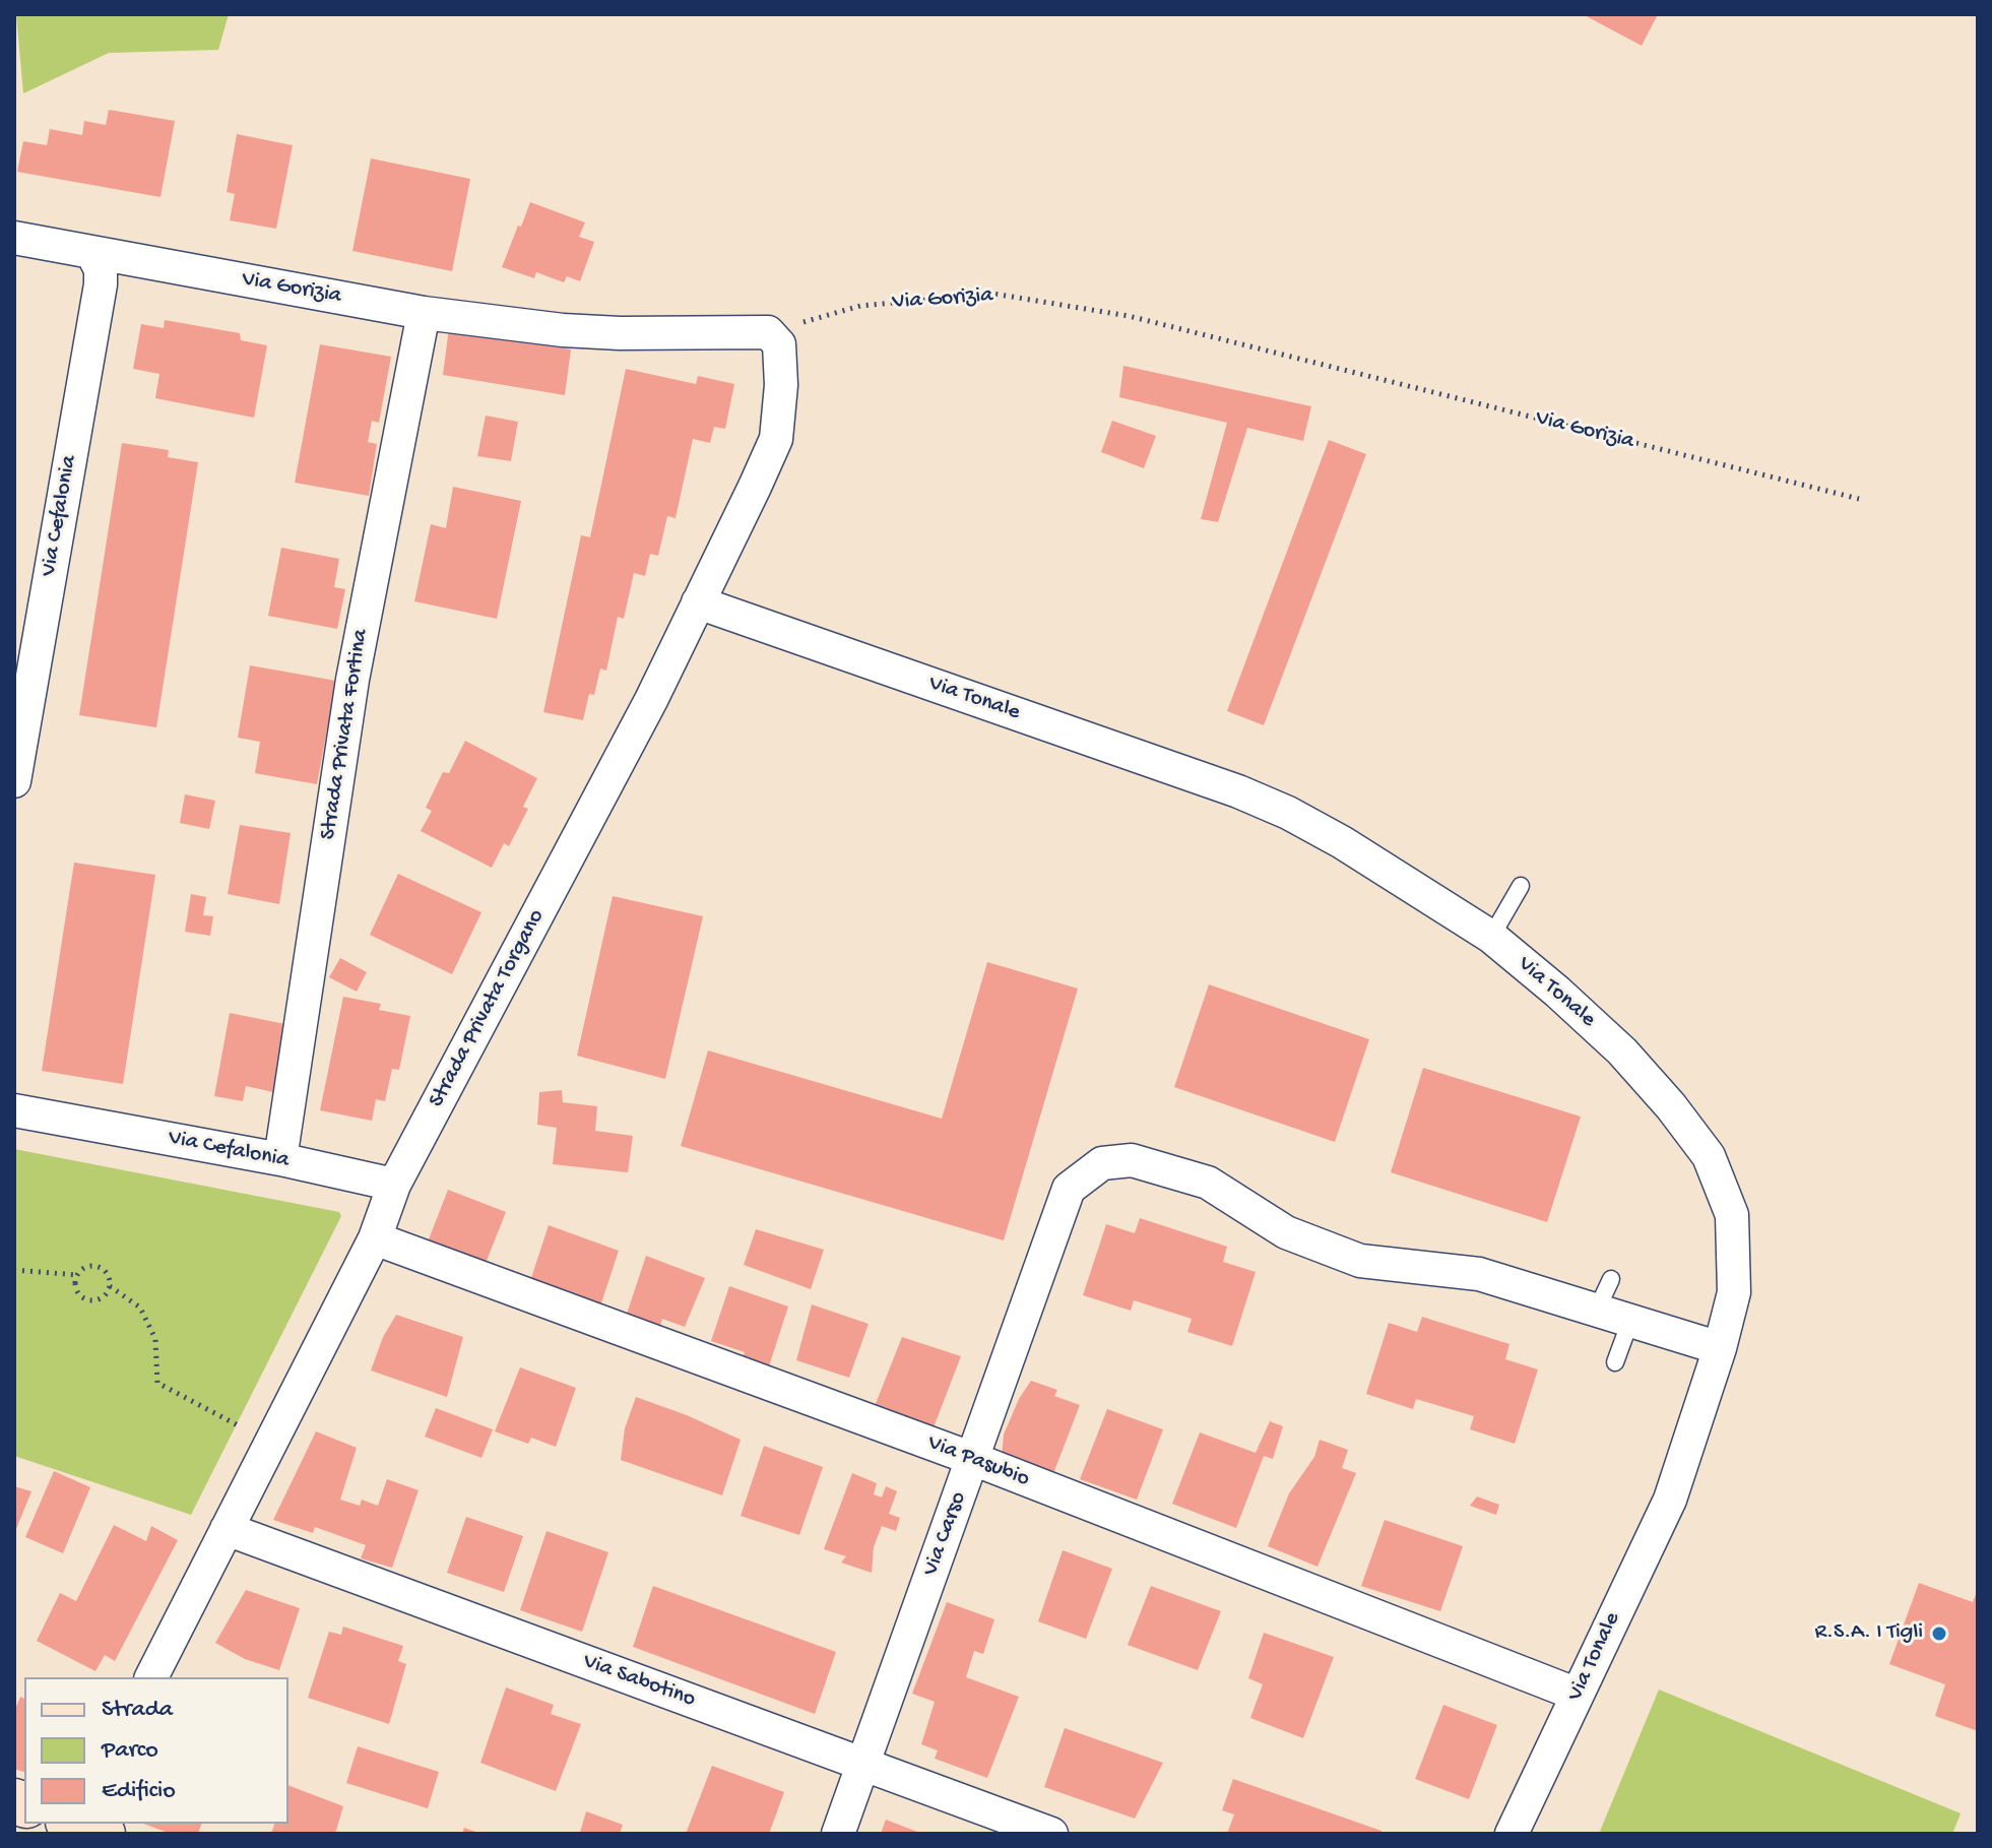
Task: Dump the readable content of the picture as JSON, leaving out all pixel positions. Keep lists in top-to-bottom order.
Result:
{
  "streets": {
    "street": [
      "Via Gorizia",
      "Via Cefalonia",
      "Via Tonale",
      "Strada Privata Fortina",
      "Strada Privata Torgano",
      "Via Pasubio",
      "Via Carso",
      "Via Sabotino"
    ]
  },
  "crossings": [
    ["Via Gorizia", "Via Cefalonia"],
    ["Via Gorizia", "Strada Privata Fortina"],
    ["Via Gorizia", "Strada Privata Torgano"],
    ["Via Cefalonia", "Strada Privata Fortina"],
    ["Via Cefalonia", "Strada Privata Torgano"],
    ["Via Tonale", "Strada Privata Torgano"],
    ["Via Tonale", "Via Pasubio"],
    ["Strada Privata Torgano", "Via Pasubio"],
    ["Strada Privata Torgano", "Via Sabotino"],
    ["Via Pasubio", "Via Carso"],
    ["Via Carso", "Via Sabotino"]
  ],
  "places": ["R.S.A. I Tigli"],
  "legend": ["Strada", "Parco", "Edificio"]
}
